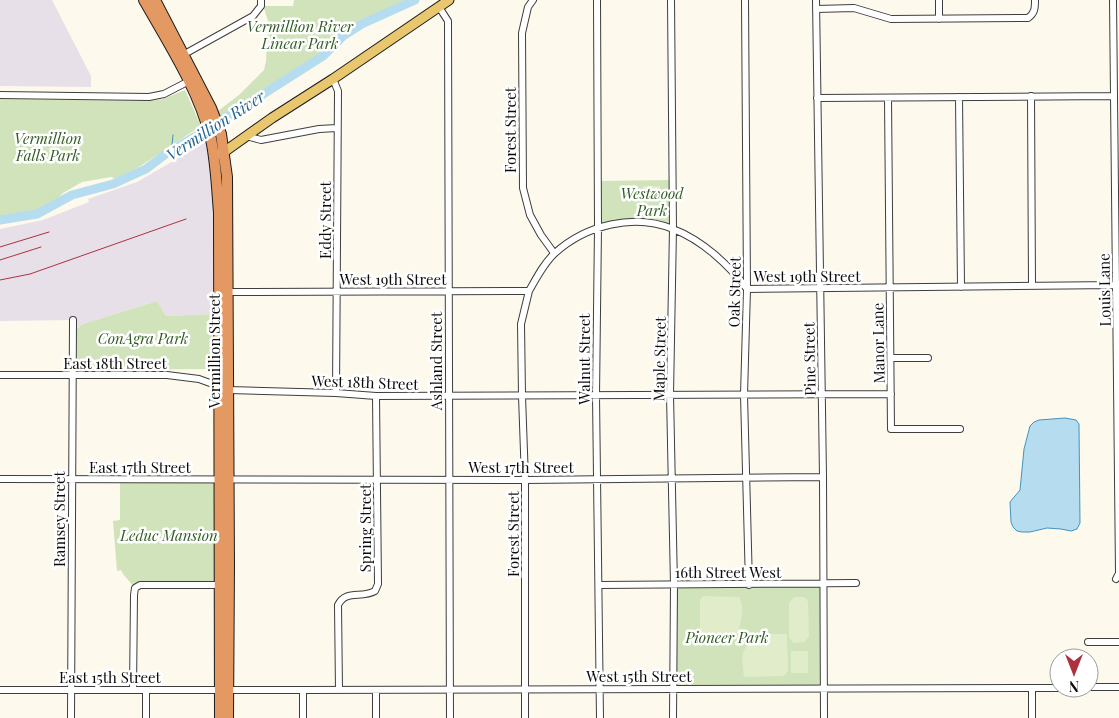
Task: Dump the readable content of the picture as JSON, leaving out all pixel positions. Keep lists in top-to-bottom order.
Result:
{
  "streets": {
    "highway": ["Vermillion Street"],
    "street": [
      "Forest Street",
      "Eddy Street",
      "West 19th Street",
      "Louis Lane",
      "Oak Street",
      "Manor Lane",
      "Walnut Street",
      "Maple Street",
      "Pine Street",
      "Ashland Street",
      "East 18th Street",
      "West 18th Street",
      "East 17th Street",
      "West 17th Street",
      "Ramsey Street",
      "Spring Street",
      "16th Street West",
      "West 15th Street",
      "East 15th Street"
    ]
  },
  "crossings": [
    ["Forest Street", "West 19th Street"],
    ["Forest Street", "West 18th Street"],
    ["Forest Street", "West 17th Street"],
    ["Forest Street", "West 15th Street"],
    ["Eddy Street", "West 19th Street"],
    ["Eddy Street", "West 18th Street"],
    ["West 19th Street", "Louis Lane"],
    ["West 19th Street", "Oak Street"],
    ["West 19th Street", "Manor Lane"],
    ["West 19th Street", "Vermillion Street"],
    ["West 19th Street", "Walnut Street"],
    ["West 19th Street", "Maple Street"],
    ["West 19th Street", "Pine Street"],
    ["West 19th Street", "Ashland Street"],
    ["Oak Street", "West 18th Street"],
    ["Oak Street", "West 17th Street"],
    ["Oak Street", "16th Street West"],
    ["Manor Lane", "West 18th Street"],
    ["Vermillion Street", "East 18th Street"],
    ["Vermillion Street", "West 18th Street"],
    ["Vermillion Street", "East 17th Street"],
    ["Vermillion Street", "West 17th Street"],
    ["Vermillion Street", "West 15th Street"],
    ["Vermillion Street", "East 15th Street"],
    ["Walnut Street", "West 18th Street"],
    ["Walnut Street", "West 17th Street"],
    ["Walnut Street", "16th Street West"],
    ["Walnut Street", "West 15th Street"],
    ["Maple Street", "West 18th Street"],
    ["Maple Street", "West 17th Street"],
    ["Maple Street", "16th Street West"],
    ["Maple Street", "West 15th Street"],
    ["Pine Street", "West 18th Street"],
    ["Pine Street", "West 17th Street"],
    ["Pine Street", "16th Street West"],
    ["Pine Street", "West 15th Street"],
    ["Ashland Street", "West 18th Street"],
    ["Ashland Street", "West 17th Street"],
    ["Ashland Street", "West 15th Street"],
    ["East 18th Street", "West 18th Street"],
    ["East 18th Street", "Ramsey Street"],
    ["West 18th Street", "Spring Street"],
    ["East 17th Street", "West 17th Street"],
    ["East 17th Street", "Ramsey Street"],
    ["West 17th Street", "Spring Street"],
    ["Ramsey Street", "East 15th Street"],
    ["Spring Street", "West 15th Street"],
    ["West 15th Street", "East 15th Street"]
  ],
  "water": ["Vermillion River"],
  "parks": [
    "Vermillion River Linear Park",
    "Vermillion Falls Park",
    "Westwood Park",
    "ConAgra Park",
    "Leduc Mansion",
    "Pioneer Park"
  ],
  "north": "bottom"
}
